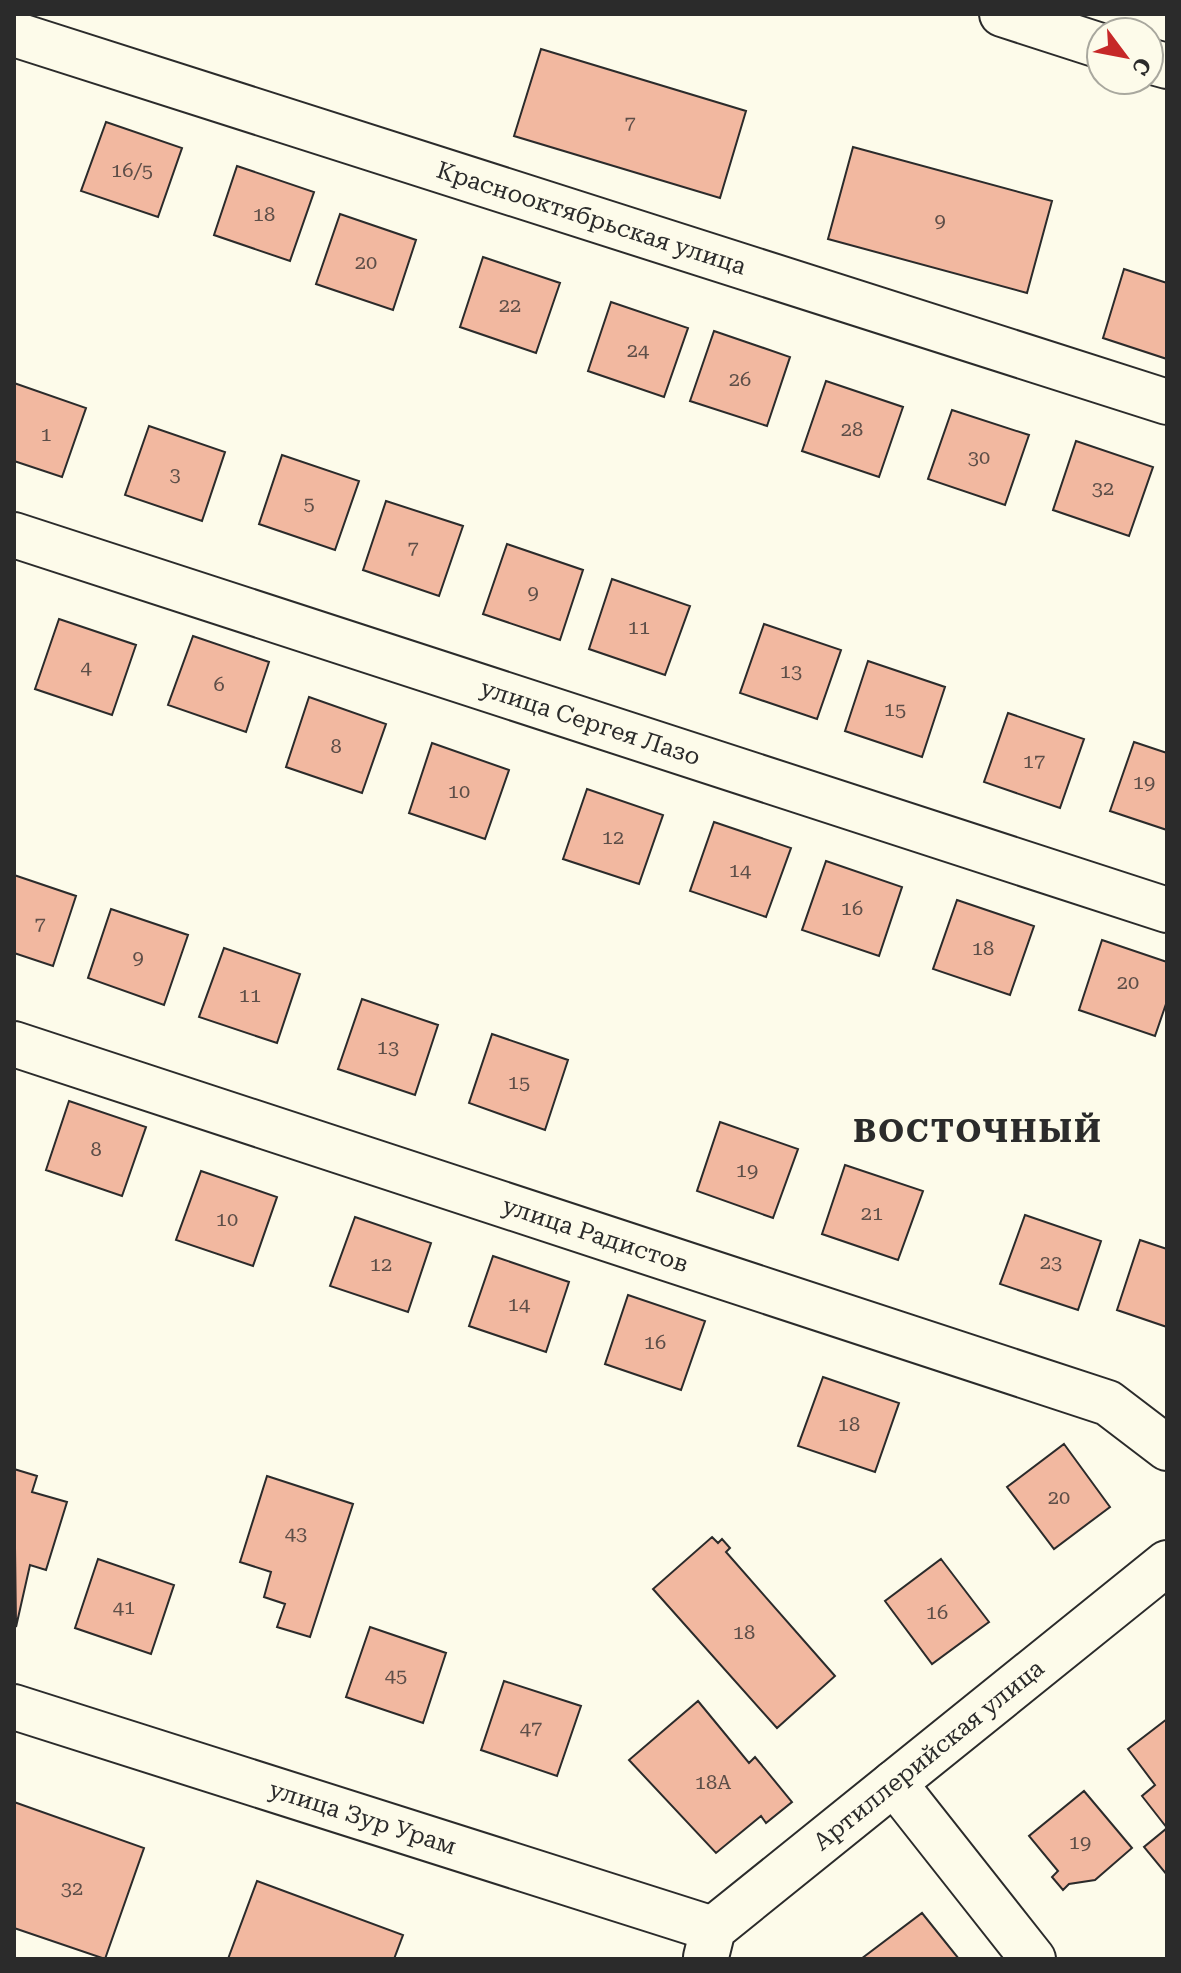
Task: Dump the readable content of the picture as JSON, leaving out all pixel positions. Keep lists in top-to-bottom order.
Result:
{
  "streets": {
    "street": [
      "Краснооктябрьская улица",
      "улица Сергея Лазо",
      "улица Радистов",
      "Артиллерийская улица",
      "улица Зур Урам"
    ]
  },
  "crossings": [
    ["Артиллерийская улица", "улица Зур Урам"]
  ],
  "districts": ["ВОСТОЧНЫЙ"],
  "house_numbers": [
    "7",
    "16/5",
    "18",
    "9",
    "20",
    "22",
    "24",
    "26",
    "28",
    "1",
    "30",
    "3",
    "32",
    "5",
    "7",
    "9",
    "11",
    "4",
    "13",
    "6",
    "15",
    "8",
    "17",
    "19",
    "10",
    "12",
    "14",
    "16",
    "7",
    "18",
    "9",
    "20",
    "11",
    "13",
    "15",
    "8",
    "19",
    "21",
    "10",
    "23",
    "12",
    "14",
    "16",
    "18",
    "20",
    "43",
    "41",
    "16",
    "18",
    "45",
    "47",
    "18А",
    "19",
    "32"
  ],
  "north": "bottom right"
}
